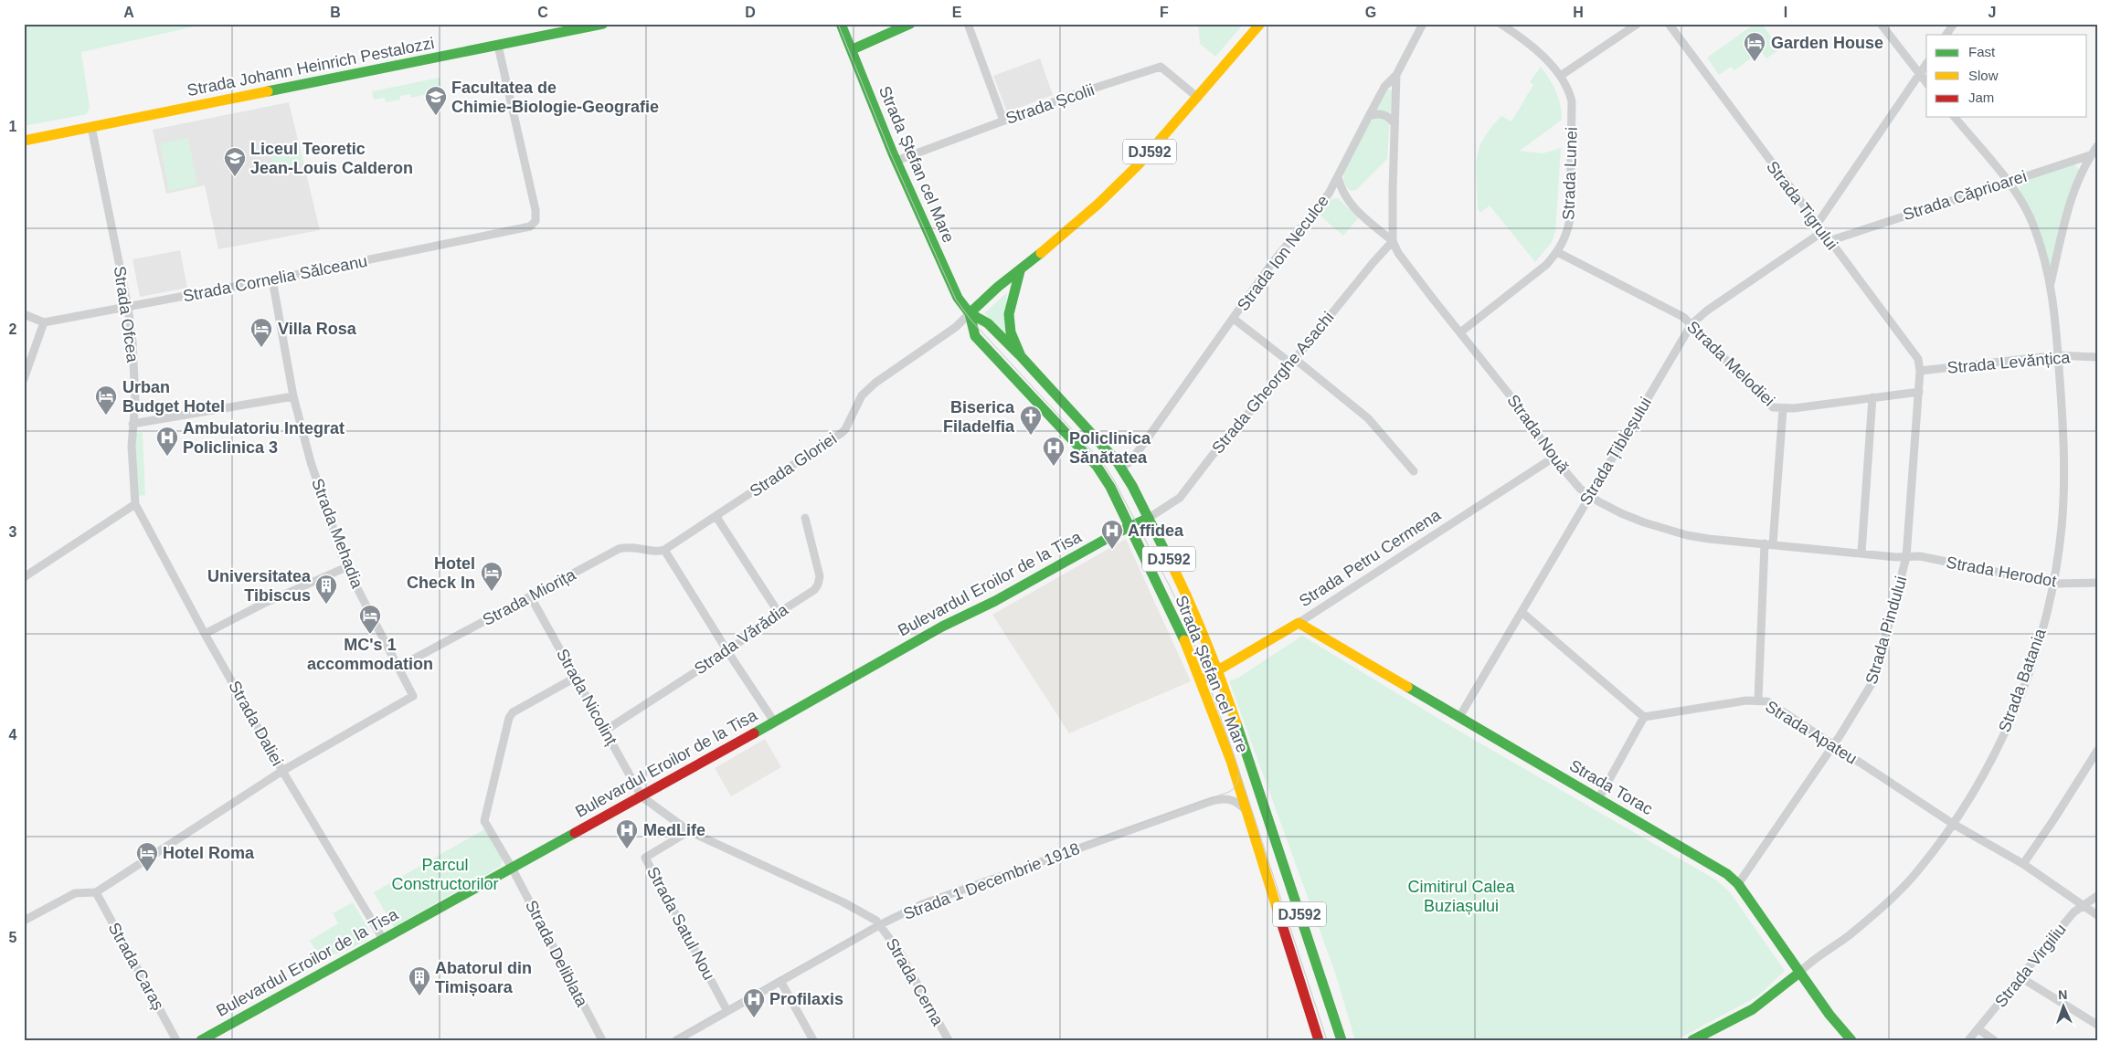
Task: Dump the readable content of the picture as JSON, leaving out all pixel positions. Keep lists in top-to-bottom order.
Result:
{
  "streets": {
    "main road": [
      "Strada Johann Heinrich Pestalozzi",
      "DJ592",
      "Strada Ștefan cel Mare",
      "Strada Petru Cermena",
      "Bulevardul Eroilor de la Tisa",
      "Strada Torac"
    ],
    "street": [
      "Strada Școlii",
      "Strada Lunei",
      "Strada Căprioarei",
      "Strada Tigrului",
      "Strada Ion Neculce",
      "Strada Cornelia Sălceanu",
      "Strada Ofcea",
      "Strada Levănțica",
      "Strada Melodiei",
      "Strada Gheorghe Asachi",
      "Strada Nouă",
      "Strada Țibleșului",
      "Strada Gloriei",
      "Strada Mehadia",
      "Strada Herodot",
      "Strada Miorița",
      "Strada Pindului",
      "Strada Vărădia",
      "Strada Batania",
      "Strada Nicolinț",
      "Strada Daliei",
      "Strada Apateu",
      "Strada 1 Decembrie 1918",
      "Strada Satul Nou",
      "Strada Deliblata",
      "Strada Virgiliu",
      "Strada Caraș",
      "Strada Cerna"
    ]
  },
  "crossings": [
    ["Strada Johann Heinrich Pestalozzi", "Strada Cornelia Sălceanu"],
    ["Strada Johann Heinrich Pestalozzi", "Strada Ofcea"],
    ["Strada Școlii", "DJ592"],
    ["Strada Școlii", "Strada Ștefan cel Mare"],
    ["DJ592", "Strada Ștefan cel Mare"],
    ["DJ592", "Strada Gloriei"],
    ["DJ592", "Strada 1 Decembrie 1918"],
    ["Strada Ștefan cel Mare", "Strada Ion Neculce"],
    ["Strada Ștefan cel Mare", "Strada Gheorghe Asachi"],
    ["Strada Ștefan cel Mare", "Strada Gloriei"],
    ["Strada Ștefan cel Mare", "Strada Petru Cermena"],
    ["Strada Ștefan cel Mare", "Bulevardul Eroilor de la Tisa"],
    ["Strada Ștefan cel Mare", "Strada 1 Decembrie 1918"],
    ["Strada Lunei", "Strada Melodiei"],
    ["Strada Lunei", "Strada Nouă"],
    ["Strada Căprioarei", "Strada Tigrului"],
    ["Strada Căprioarei", "Strada Batania"],
    ["Strada Tigrului", "Strada Levănțica"],
    ["Strada Tigrului", "Strada Melodiei"],
    ["Strada Tigrului", "Strada Țibleșului"],
    ["Strada Tigrului", "Strada Pindului"],
    ["Strada Cornelia Sălceanu", "Strada Ofcea"],
    ["Strada Cornelia Sălceanu", "Strada Mehadia"],
    ["Strada Ofcea", "Strada Daliei"],
    ["Strada Levănțica", "Strada Batania"],
    ["Strada Melodiei", "Strada Țibleșului"],
    ["Strada Melodiei", "Strada Pindului"],
    ["Strada Gheorghe Asachi", "Strada Nouă"],
    ["Strada Gheorghe Asachi", "Bulevardul Eroilor de la Tisa"],
    ["Strada Nouă", "Strada Țibleșului"],
    ["Strada Nouă", "Strada Petru Cermena"],
    ["Strada Nouă", "Strada Herodot"],
    ["Strada Nouă", "Strada Pindului"],
    ["Strada Țibleșului", "Strada Torac"],
    ["Strada Gloriei", "Strada Miorița"],
    ["Strada Mehadia", "Strada Miorița"],
    ["Strada Mehadia", "Strada Daliei"],
    ["Strada Petru Cermena", "Strada Torac"],
    ["Strada Herodot", "Strada Pindului"],
    ["Strada Herodot", "Strada Batania"],
    ["Bulevardul Eroilor de la Tisa", "Strada Nicolinț"],
    ["Bulevardul Eroilor de la Tisa", "Strada Daliei"],
    ["Bulevardul Eroilor de la Tisa", "Strada Deliblata"],
    ["Strada Miorița", "Strada Nicolinț"],
    ["Strada Pindului", "Strada Apateu"],
    ["Strada Pindului", "Strada Torac"],
    ["Strada Vărădia", "Strada Nicolinț"],
    ["Strada Batania", "Strada Apateu"],
    ["Strada Batania", "Strada Torac"],
    ["Strada Nicolinț", "Strada Deliblata"],
    ["Strada Apateu", "Strada Virgiliu"],
    ["Strada 1 Decembrie 1918", "Strada Satul Nou"],
    ["Strada 1 Decembrie 1918", "Strada Cerna"]
  ],
  "parks": ["Parcul Constructorilor", "Cimitirul Calea Buziașului"],
  "places": {
    "hotel": [
      "Garden House",
      "Villa Rosa",
      "Urban Budget Hotel",
      "Hotel Check In",
      "MC's 1 accommodation",
      "Hotel Roma"
    ],
    "school or university": ["Facultatea de Chimie-Biologie-Geografie", "Liceul Teoretic Jean-Louis Calderon"],
    "church": ["Biserica Filadelfia"],
    "hospital": [
      "Ambulatoriu Integrat Policlinica 3",
      "Policlinica Sănătatea",
      "Affidea",
      "MedLife",
      "Profilaxis"
    ],
    "building": ["Universitatea Tibiscus", "Abatorul din Timișoara"]
  },
  "legend": ["Fast", "Slow", "Jam"],
  "north": "top",
  "grid": {
    "columns": [
      "A",
      "B",
      "C",
      "D",
      "E",
      "F",
      "G",
      "H",
      "I",
      "J"
    ],
    "rows": [
      "1",
      "2",
      "3",
      "4",
      "5"
    ]
  }
}
